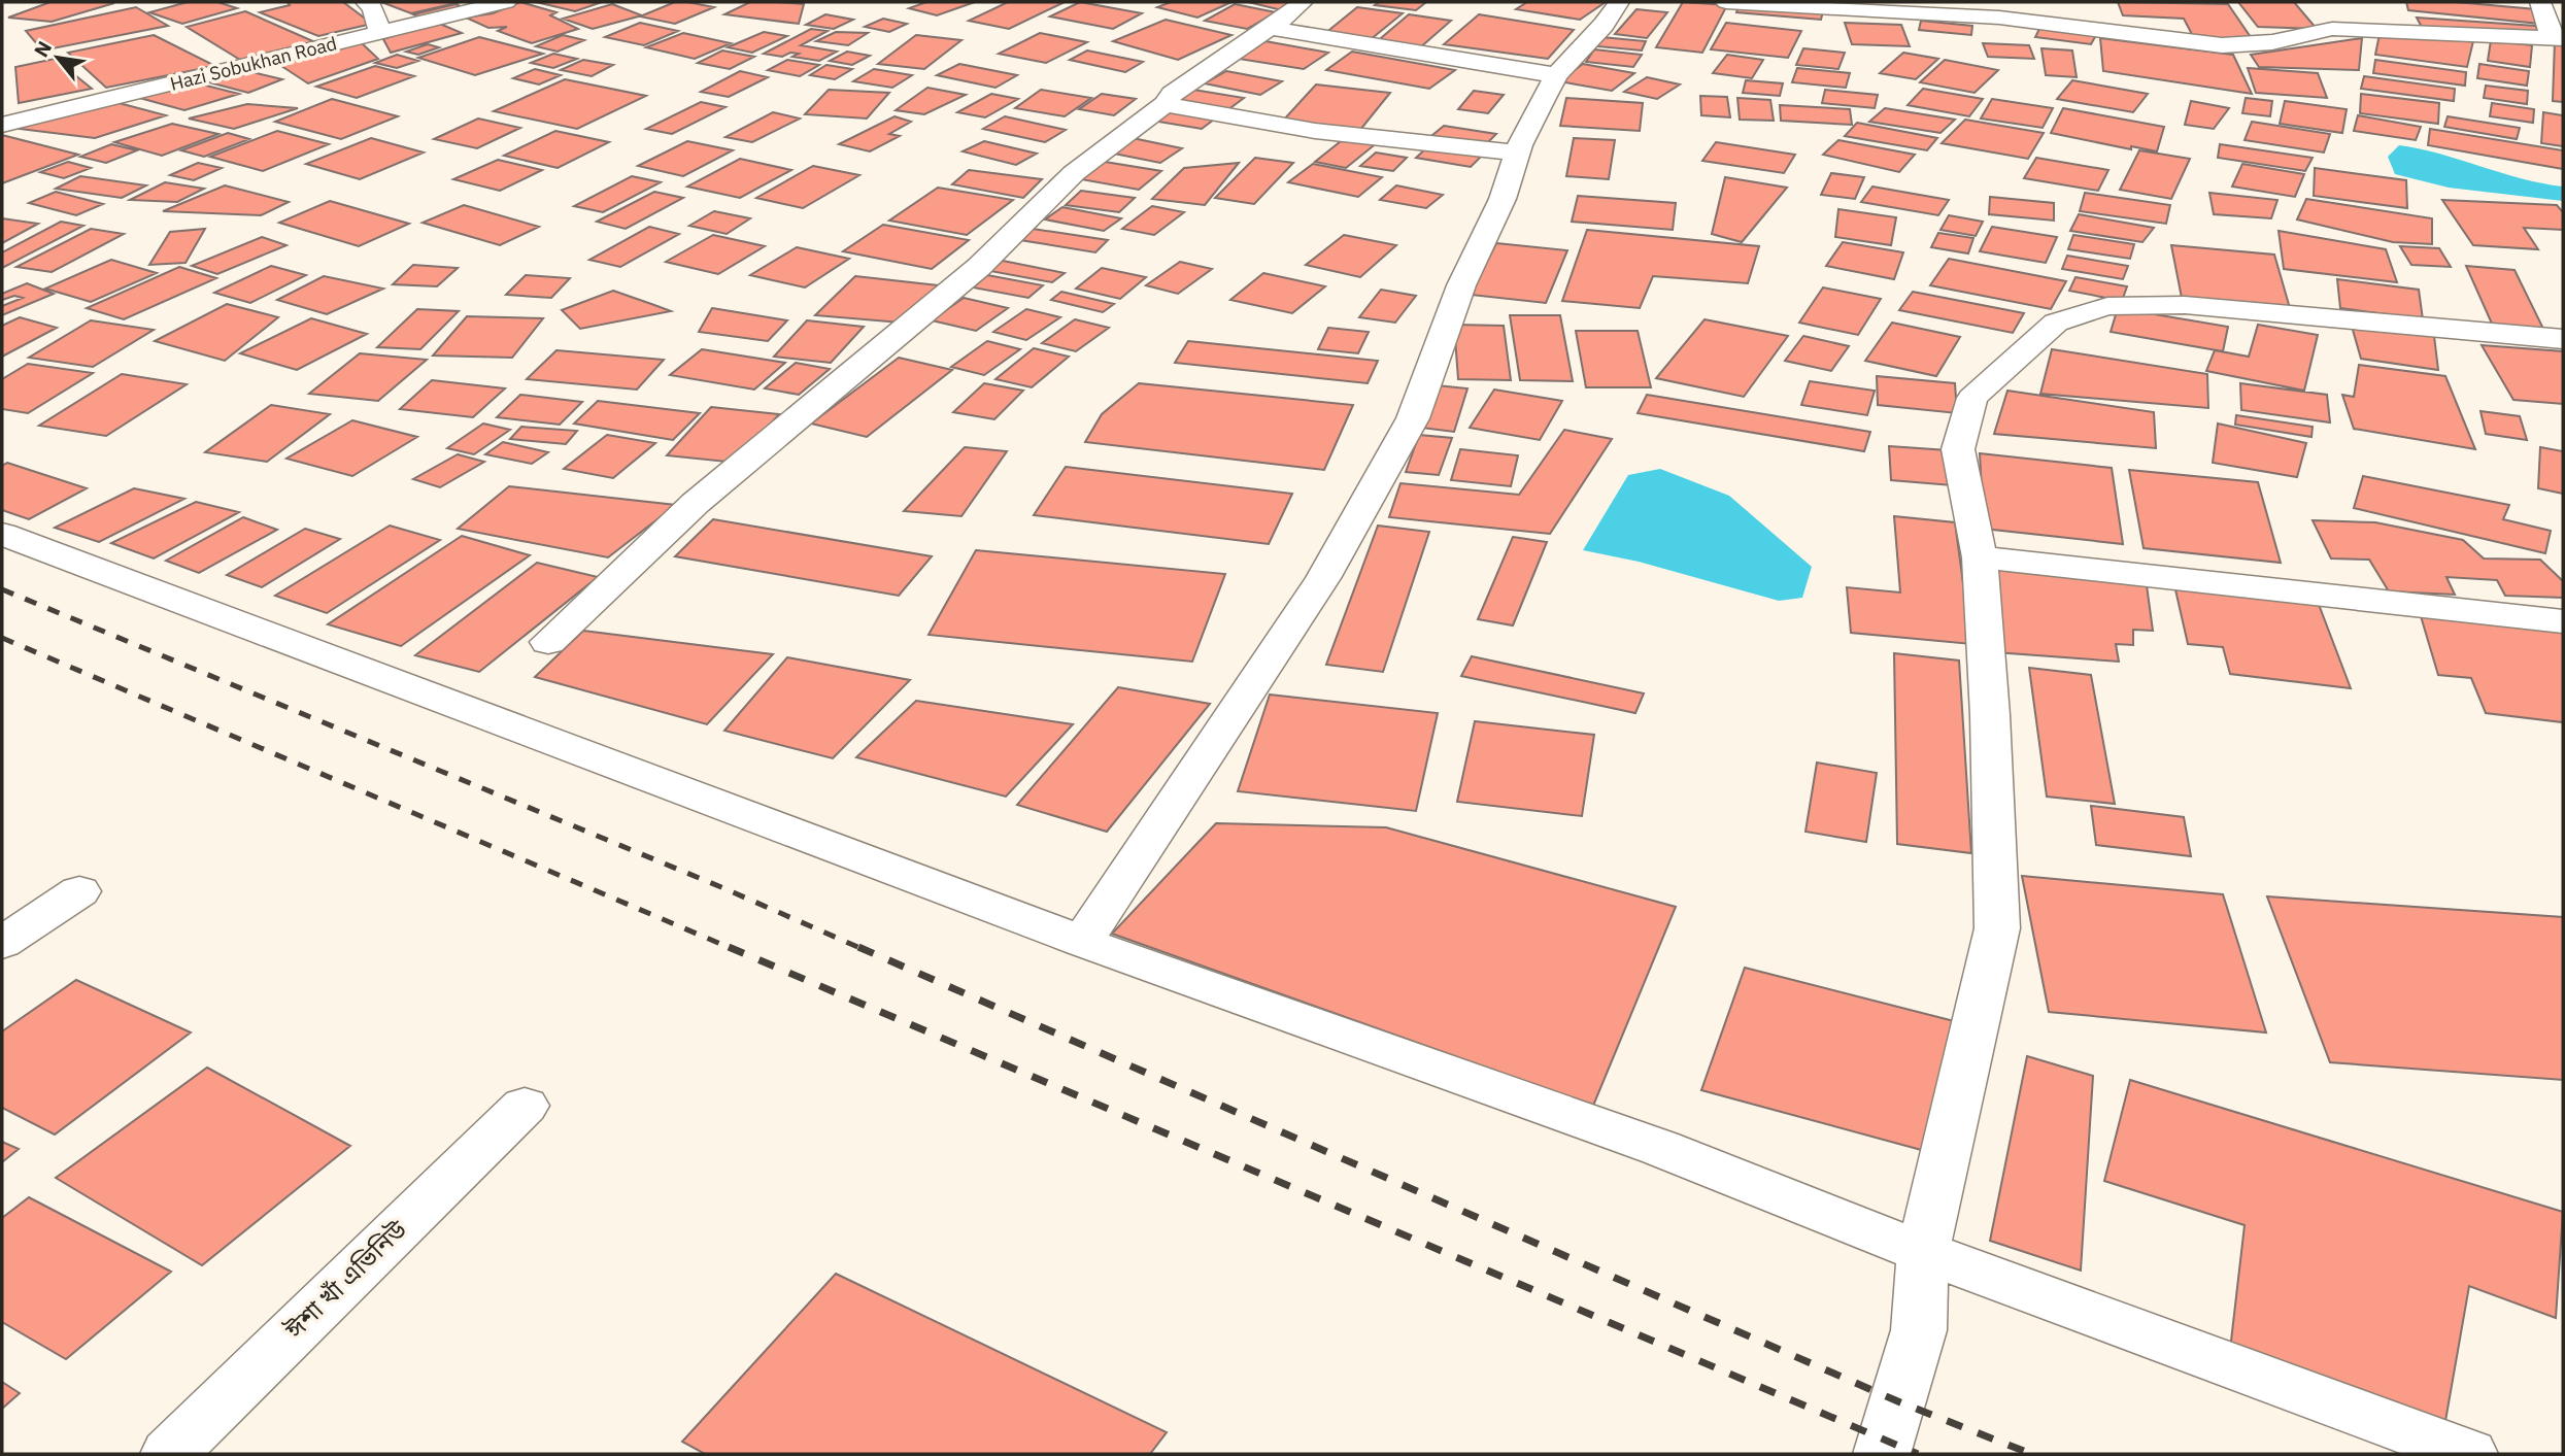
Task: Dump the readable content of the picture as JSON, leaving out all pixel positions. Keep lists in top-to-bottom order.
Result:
{
  "streets": {
    "street": ["Hazi Sobukhan Road", "ঈশা খাঁ এভিনিউ"]
  },
  "north": "top left"
}
